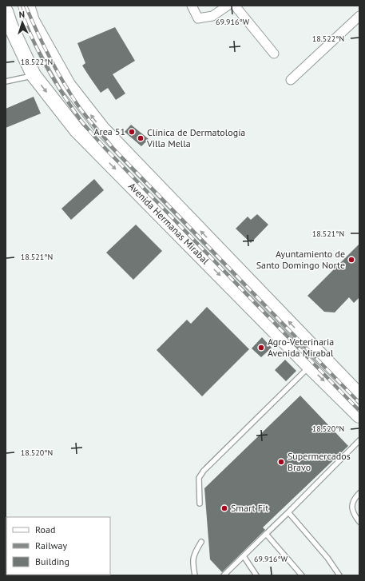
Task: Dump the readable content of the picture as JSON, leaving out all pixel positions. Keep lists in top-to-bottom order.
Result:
{
  "streets": {
    "main road": ["Avenida Hermanas Mirabal"]
  },
  "places": [
    "Area 51",
    "Clínica de Dermatología Villa Mella",
    "Ayuntamiento de Santo Domingo Norte",
    "Agro-Veterinaria Avenida Mirabal",
    "Supermercados Bravo",
    "Smart Fit"
  ],
  "legend": ["Road", "Railway", "Building"],
  "north": "top",
  "coordinates": [
    "69.916°W",
    "18.522°N",
    "18.521°N",
    "18.520°N"
  ]
}
